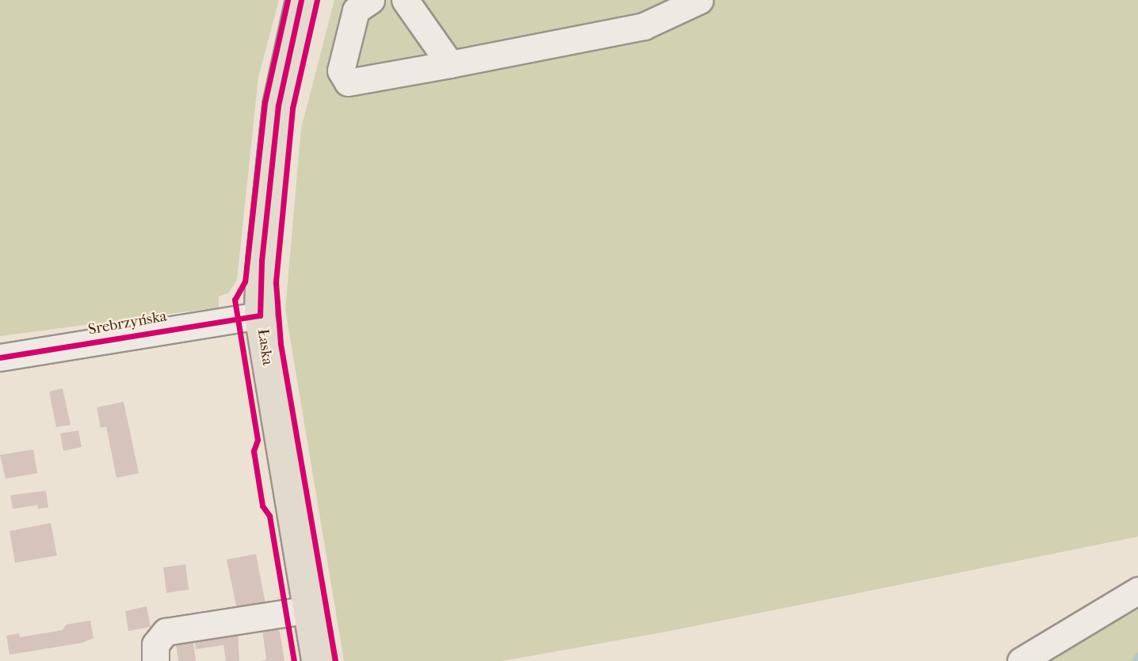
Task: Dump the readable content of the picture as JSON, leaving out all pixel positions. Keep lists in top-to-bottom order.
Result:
{
  "streets": {
    "main road": ["Łaska"],
    "street": ["Srebrzyńska"]
  },
  "crossings": [
    ["Srebrzyńska", "Łaska"]
  ]
}
